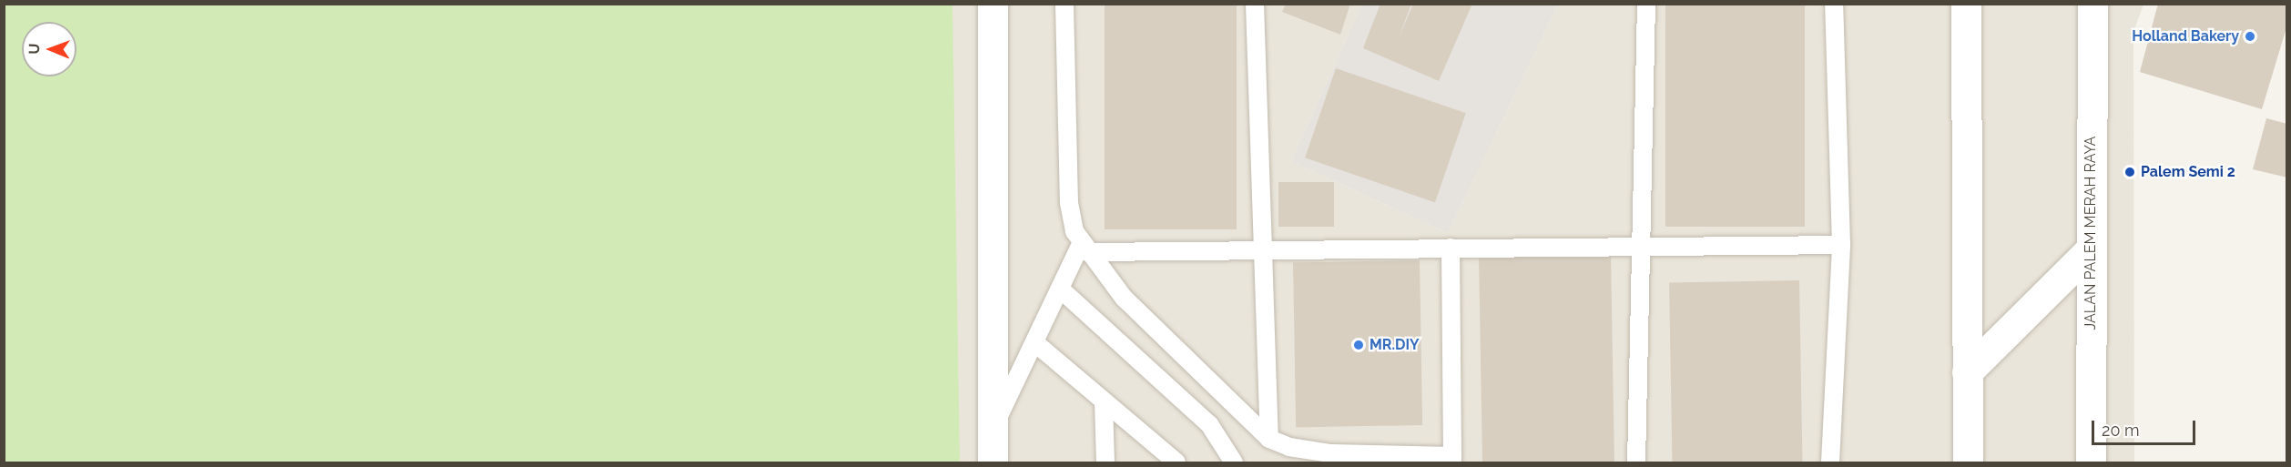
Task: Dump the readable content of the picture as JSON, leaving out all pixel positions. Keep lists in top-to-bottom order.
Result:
{
  "streets": {
    "street": ["JALAN PALEM MERAH RAYA"]
  },
  "places": ["Holland Bakery", "Palem Semi 2", "MR.DIY"],
  "scale_bar": "20 m",
  "north": "left"
}
